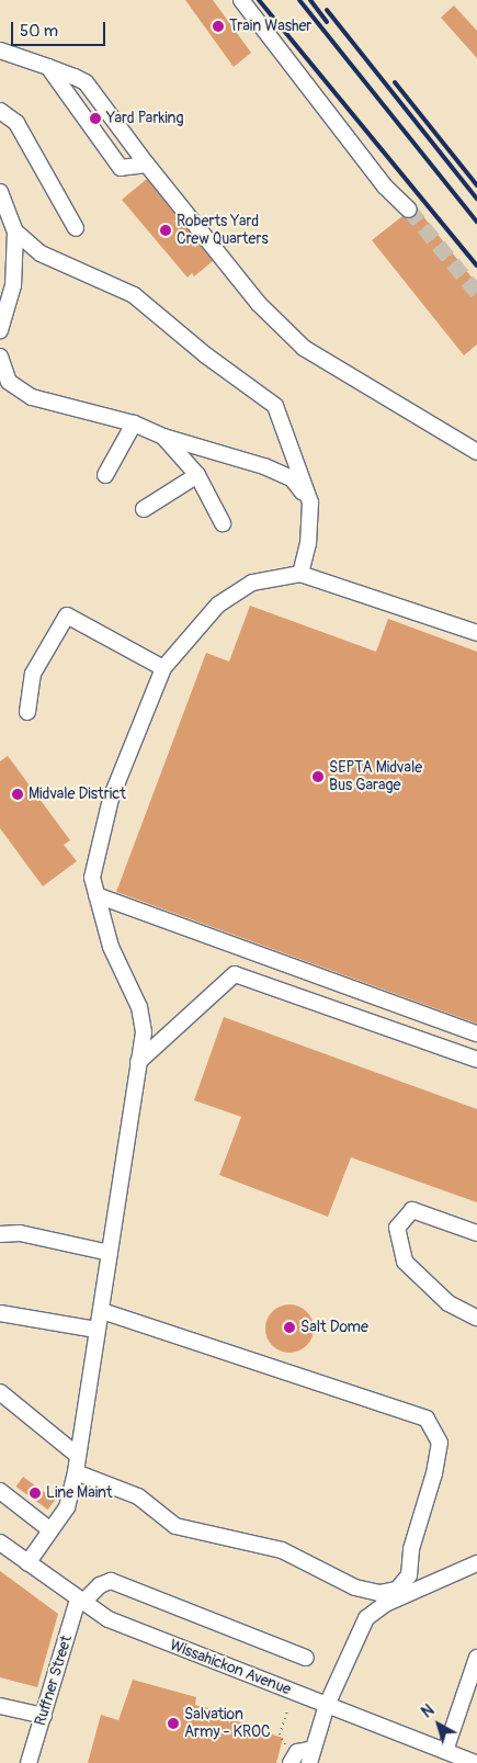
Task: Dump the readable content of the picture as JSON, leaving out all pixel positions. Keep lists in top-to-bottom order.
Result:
{
  "streets": {
    "street": ["Wissahickon Avenue", "Ruffner Street"]
  },
  "crossings": [
    ["Wissahickon Avenue", "Ruffner Street"]
  ],
  "places": [
    "Train Washer",
    "Yard Parking",
    "Roberts Yard Crew Quarters",
    "SEPTA Midvale Bus Garage",
    "Midvale District",
    "Salt Dome",
    "Line Maint",
    "Salvation Army - KROC"
  ],
  "scale_bar": "50 m",
  "north": "top left"
}
